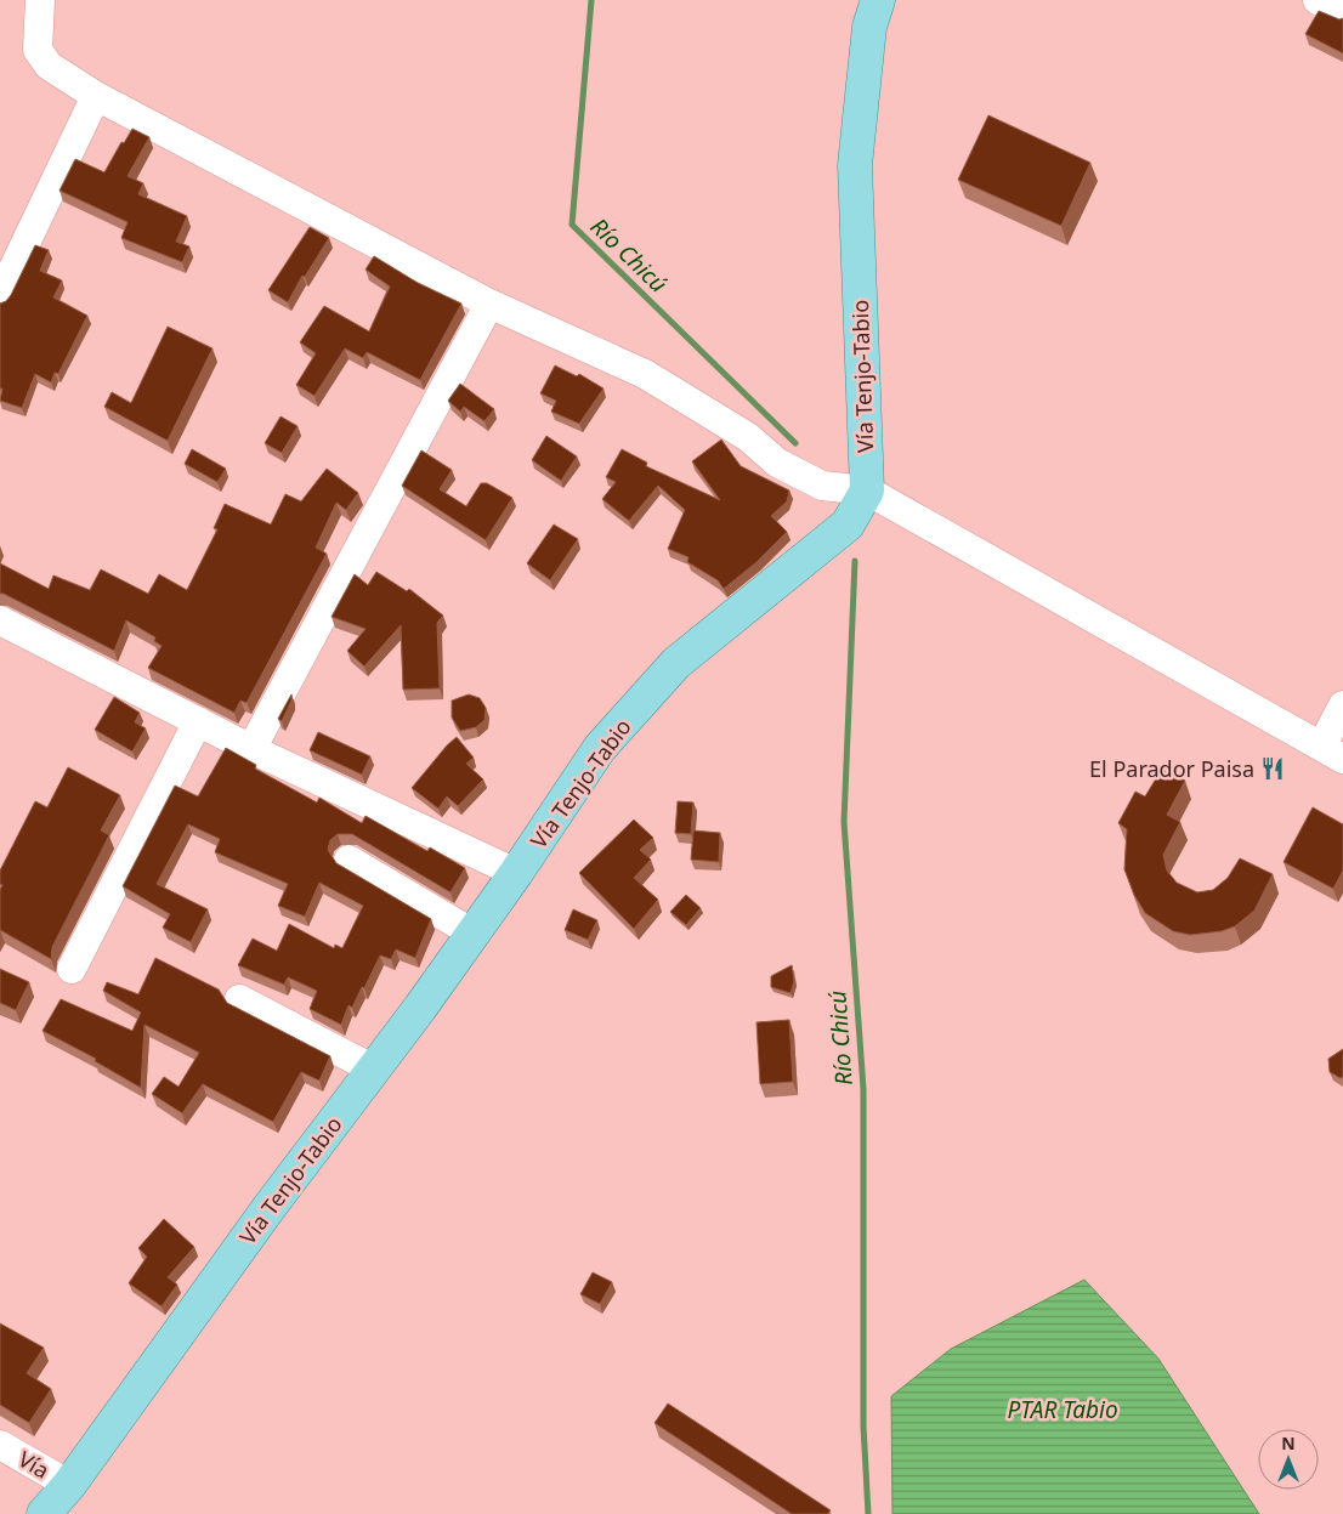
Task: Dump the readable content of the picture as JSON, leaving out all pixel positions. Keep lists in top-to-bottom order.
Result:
{
  "streets": {
    "main road": ["Vía Tenjo-Tabio"],
    "street": ["Vía"]
  },
  "crossings": [
    ["Vía Tenjo-Tabio", "Vía"]
  ],
  "water": ["Río Chicú", "PTAR Tabio"],
  "places": {
    "restaurant": ["El Parador Paisa"]
  },
  "north": "top"
}
